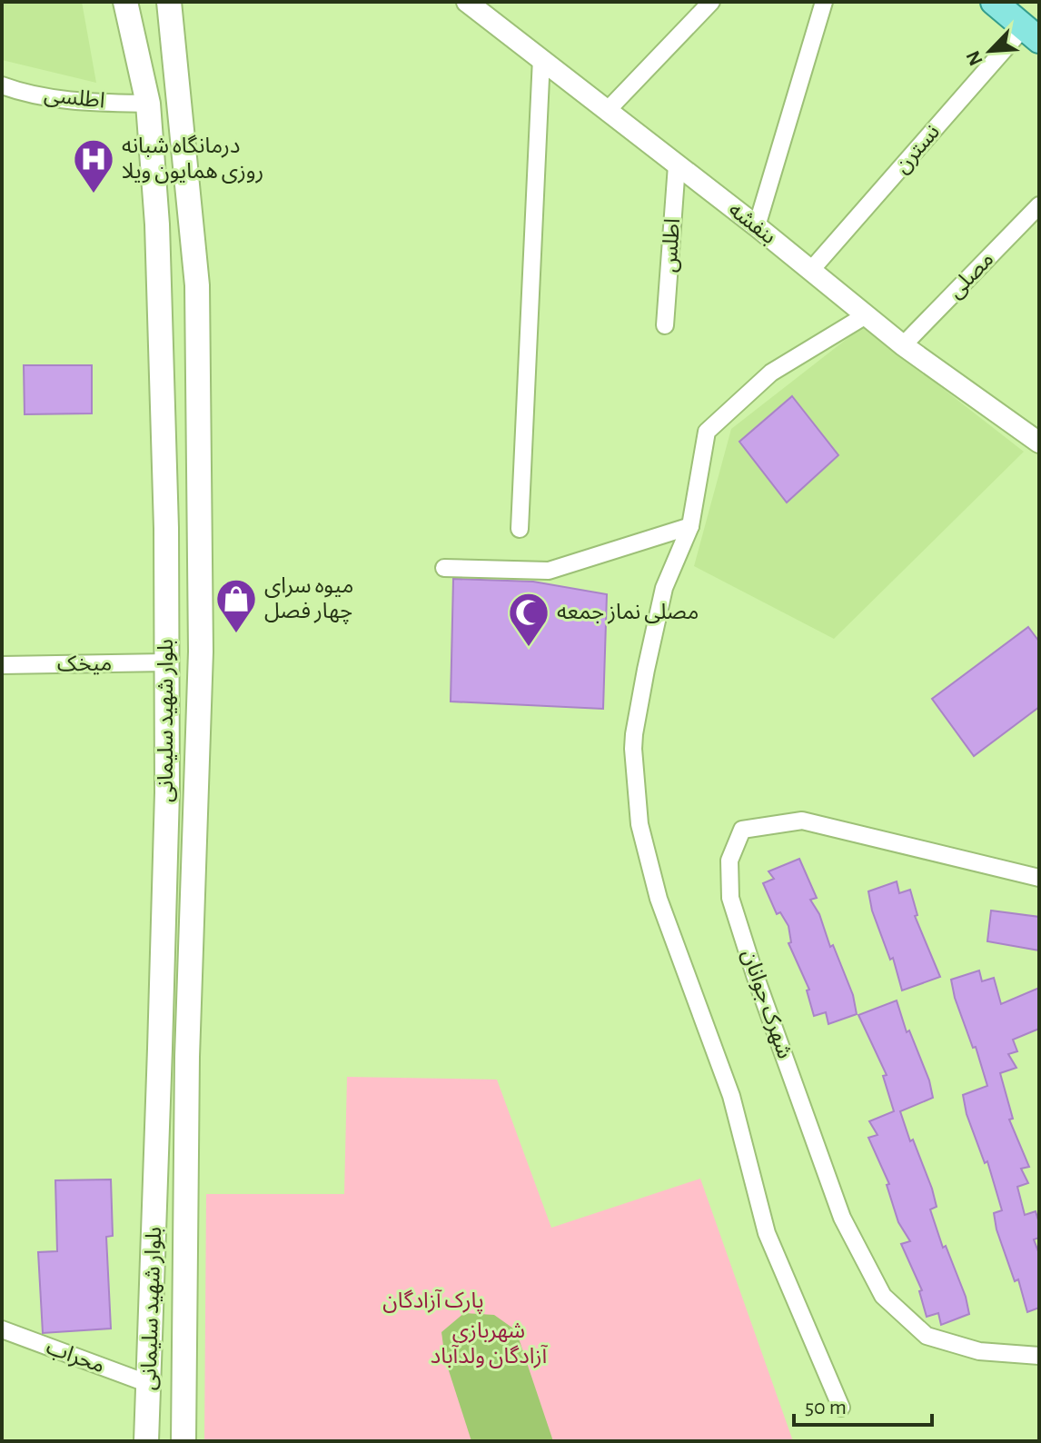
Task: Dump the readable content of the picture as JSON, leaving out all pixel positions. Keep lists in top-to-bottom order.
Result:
{
  "streets": {
    "main road": ["بلوار شهید سلیمانی"],
    "street": [
      "اطلسی",
      "نسترن",
      "بنفشه",
      "اطلس",
      "مصلی",
      "میخک",
      "شهرک جوانان",
      "محراب"
    ]
  },
  "crossings": [
    ["اطلسی", "بلوار شهید سلیمانی"],
    ["نسترن", "بنفشه"],
    ["بنفشه", "اطلس"],
    ["بنفشه", "مصلی"],
    ["میخک", "بلوار شهید سلیمانی"],
    ["بلوار شهید سلیمانی", "محراب"]
  ],
  "parks": ["پارک آزادگان", "شهربازی آزادگان ولدآباد"],
  "places": {
    "hospital": ["درمانگاه شبانه روزی همایون ویلا"],
    "shop": ["میوه سرای چهار فصل"],
    "mosque": ["مصلی نماز جمعه"]
  },
  "scale_bar": "50 m",
  "north": "bottom left"
}
